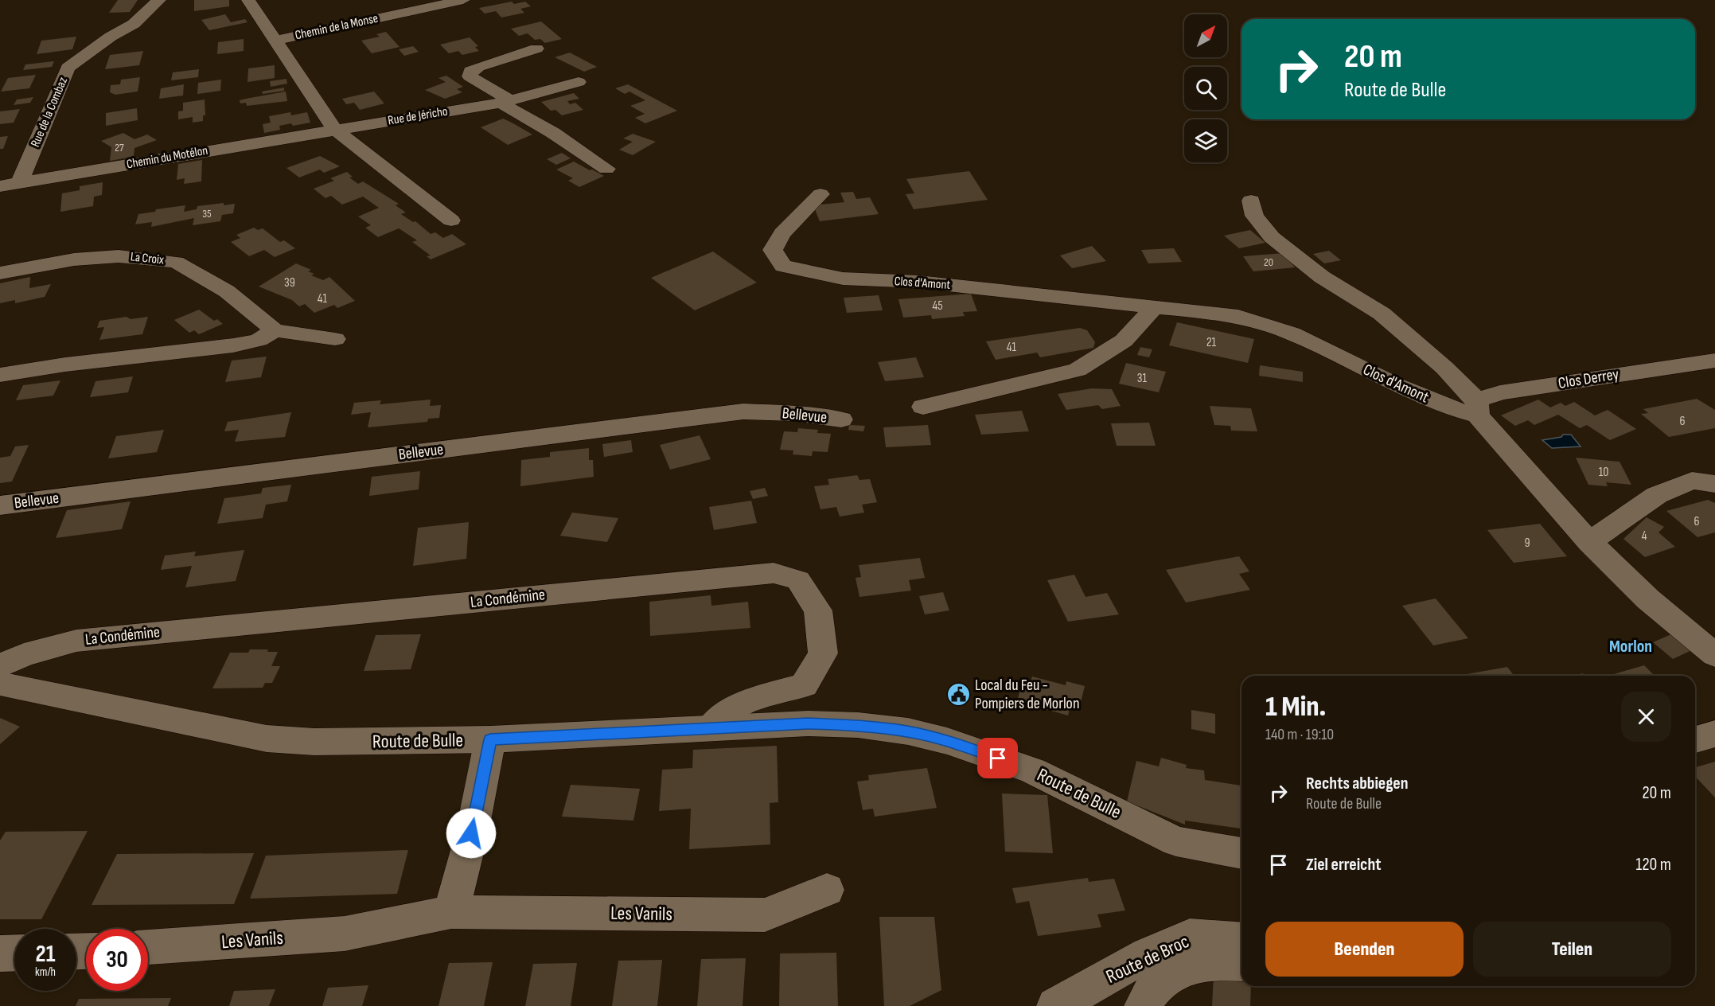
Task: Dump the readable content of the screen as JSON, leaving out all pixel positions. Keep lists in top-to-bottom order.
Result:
{
  "streets": {
    "street": [
      "Chemin de la Monse",
      "Rue de la Combaz",
      "Rue de Jéricho",
      "Chemin du Motélon",
      "La Croix",
      "Clos d'Amont",
      "Clos Derrey",
      "Bellevue",
      "La Condémine",
      "Route de Bulle",
      "Les Vanils",
      "Route de Broc"
    ]
  },
  "crossings": [
    ["Rue de la Combaz", "Chemin du Motélon"],
    ["Rue de Jéricho", "Chemin du Motélon"],
    ["Clos d'Amont", "Clos Derrey"],
    ["La Condémine", "Route de Bulle"]
  ],
  "districts": ["Morlon"],
  "places": {
    "public building": ["Local du Feu - Pompiers de Morlon"]
  },
  "house_numbers": [
    "27",
    "35",
    "20",
    "39",
    "41",
    "45",
    "21",
    "41",
    "31",
    "6",
    "10",
    "6",
    "4",
    "9"
  ],
  "north": "top right",
  "page": {
    "turn": ["20 m", "Route de Bulle"],
    "heading": ["1 Min.", "140 m · 19:10"],
    "list": [
      {
        "name": "Rechts abbiegen",
        "note": "Route de Bulle",
        "value": "20 m"
      },
      {
        "name": "Ziel erreicht",
        "value": "120 m"
      }
    ],
    "buttons": ["Beenden", "Teilen"],
    "speed": "21 km/h",
    "limit": "30"
  }
}
